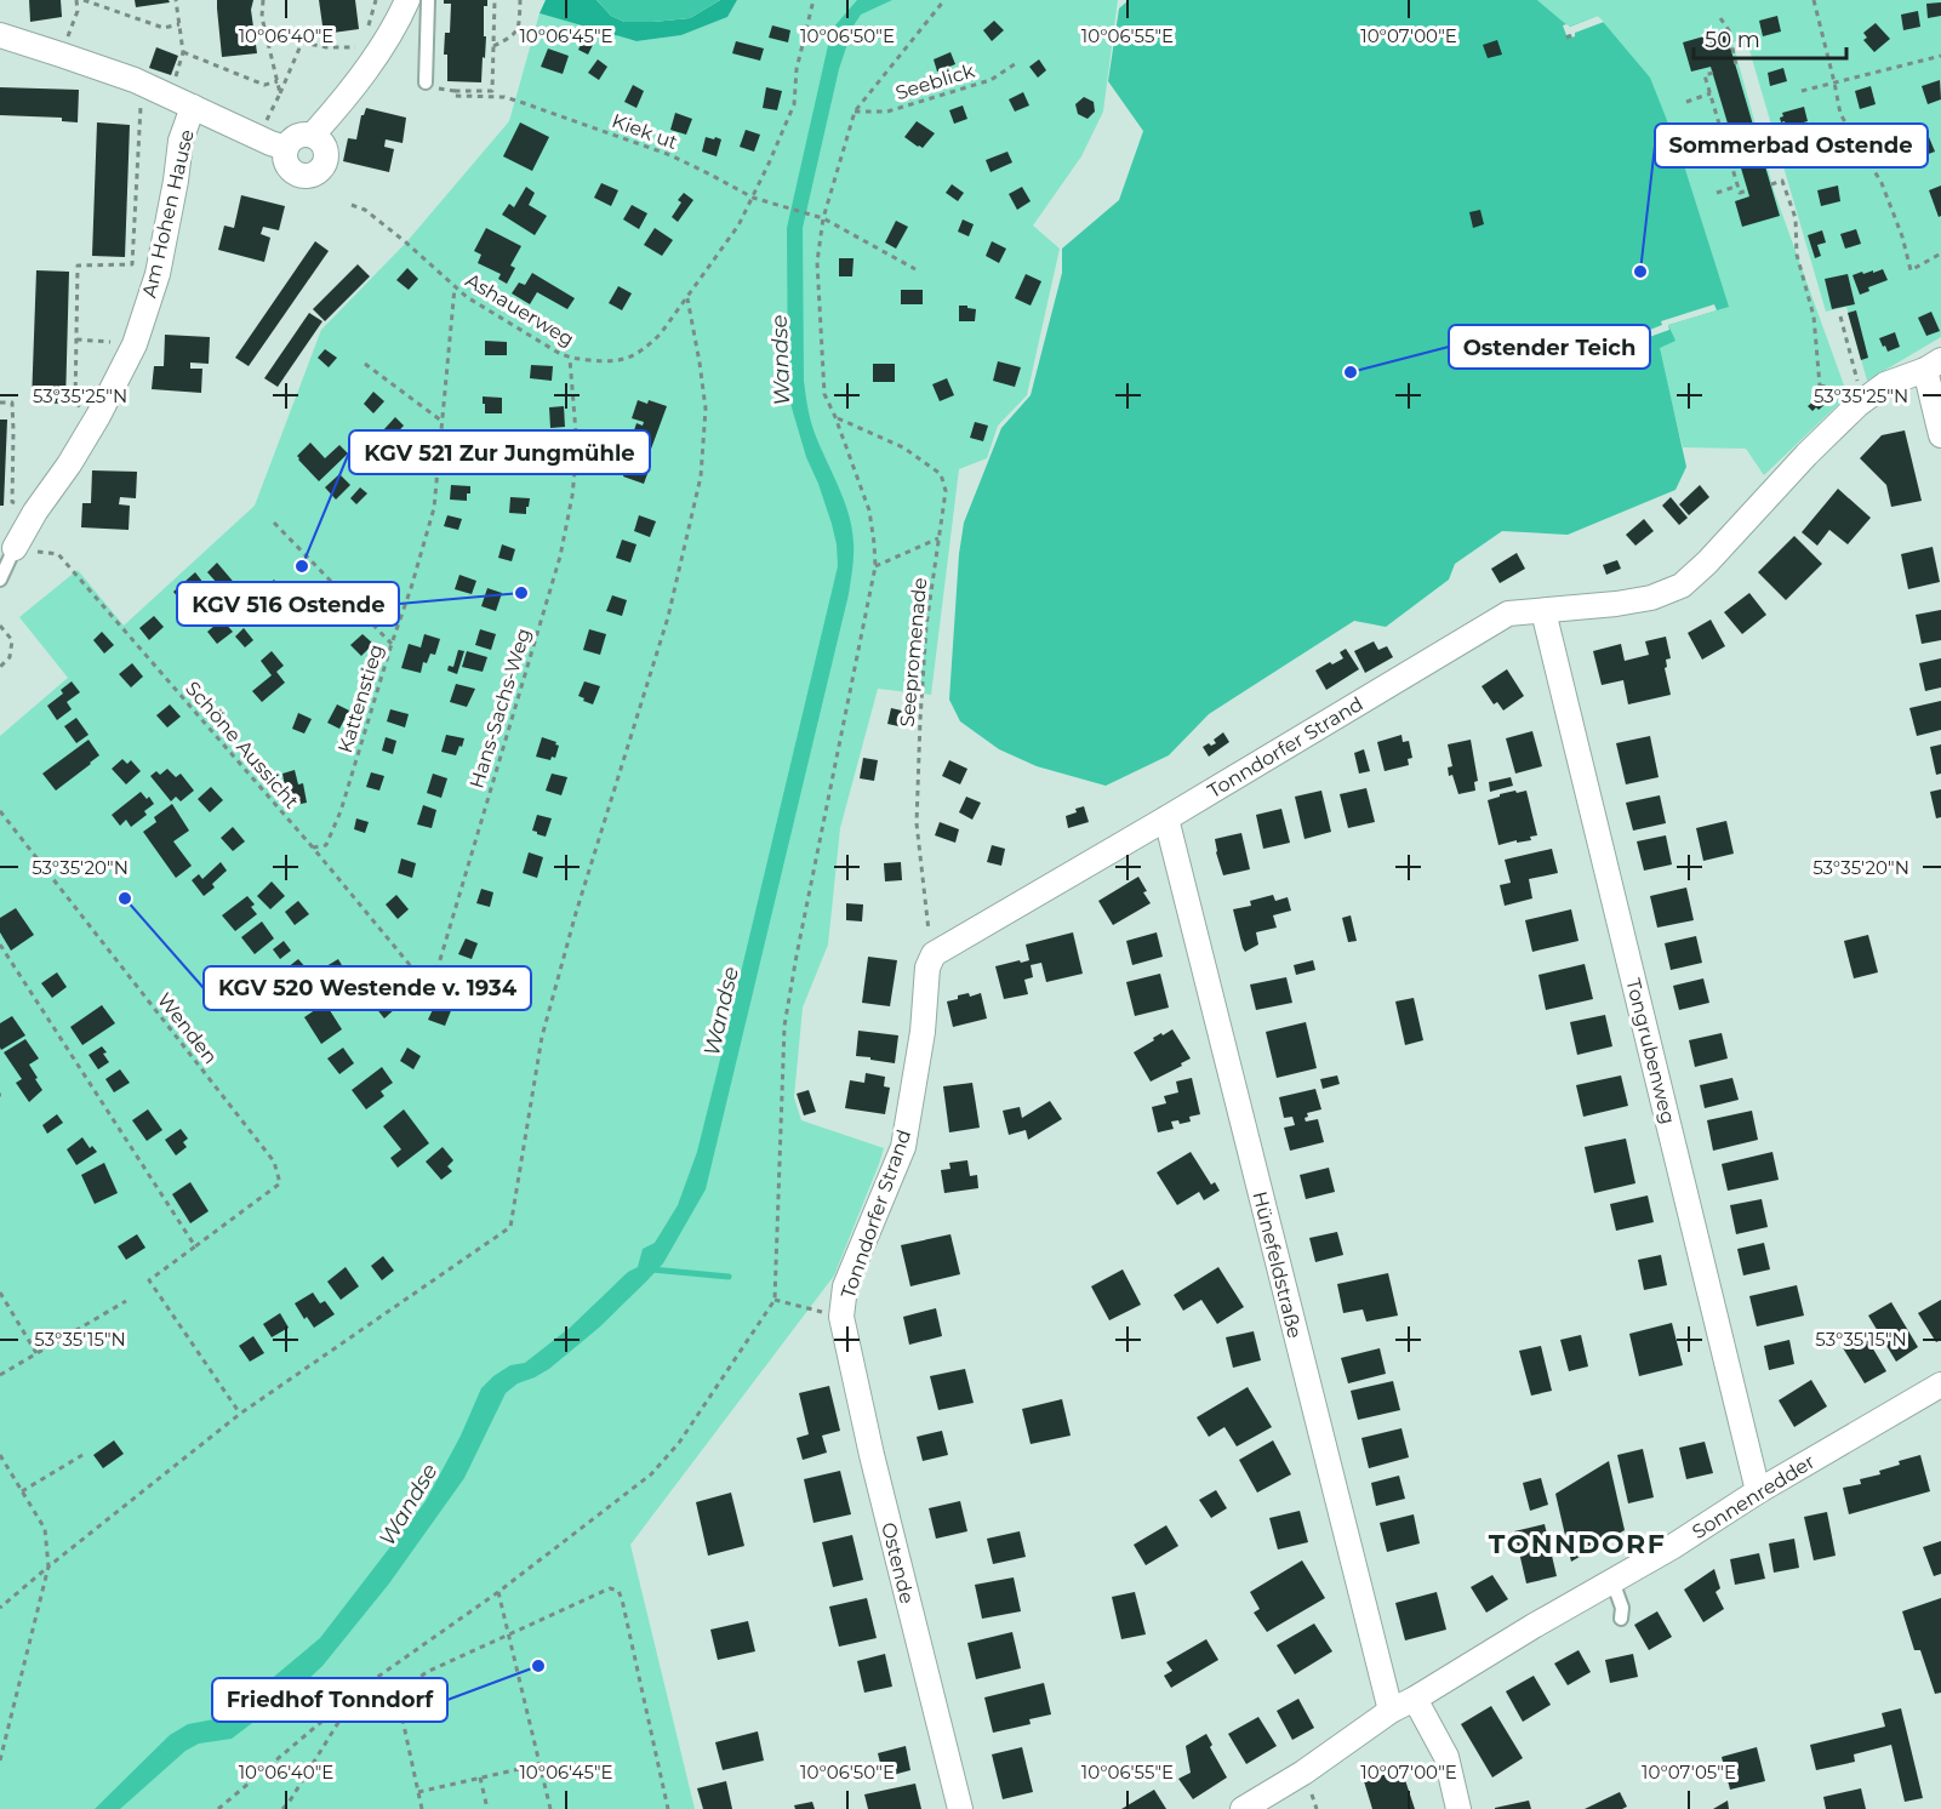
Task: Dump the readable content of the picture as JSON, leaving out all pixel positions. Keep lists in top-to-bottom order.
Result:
{
  "streets": {
    "street": [
      "Am Hohen Hause",
      "Tonndorfer Strand",
      "Tongrubenweg",
      "Hünefeldstraße",
      "Sonnenredder",
      "Ostende"
    ],
    "path": [
      "Seeblick",
      "Kiek ut",
      "Ashauerweg",
      "Seepromenade",
      "Kattenstieg",
      "Hans-Sachs-Weg",
      "Schöne Aussicht",
      "Wenden"
    ]
  },
  "crossings": [
    ["Kiek ut", "Ashauerweg"],
    ["Am Hohen Hause", "Schöne Aussicht"],
    ["Ashauerweg", "Kattenstieg"],
    ["Ashauerweg", "Hans-Sachs-Weg"],
    ["Seepromenade", "Tonndorfer Strand"],
    ["Kattenstieg", "Schöne Aussicht"],
    ["Hans-Sachs-Weg", "Schöne Aussicht"],
    ["Tonndorfer Strand", "Tongrubenweg"],
    ["Tonndorfer Strand", "Hünefeldstraße"],
    ["Tonndorfer Strand", "Ostende"],
    ["Tongrubenweg", "Sonnenredder"],
    ["Hünefeldstraße", "Sonnenredder"]
  ],
  "districts": ["TONNDORF"],
  "water": ["Wandse"],
  "places": [
    "Sommerbad Ostende",
    "Ostender Teich",
    "KGV 521 Zur Jungmühle",
    "KGV 516 Ostende",
    "KGV 520 Westende v. 1934",
    "Friedhof Tonndorf"
  ],
  "scale_bar": "50 m",
  "coordinates": [
    "10°06'40\"E",
    "10°06'45\"E",
    "10°06'50\"E",
    "10°06'55\"E",
    "10°07'00\"E",
    "53°35'25\"N",
    "53°35'20\"N",
    "53°35'15\"N",
    "10°07'05\"E"
  ]
}
